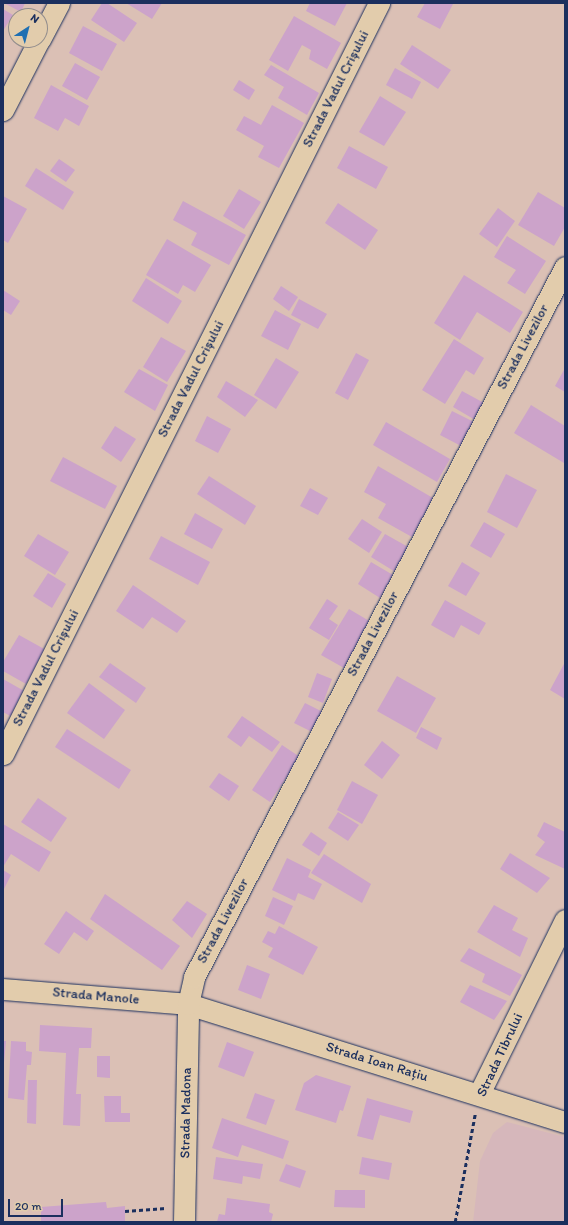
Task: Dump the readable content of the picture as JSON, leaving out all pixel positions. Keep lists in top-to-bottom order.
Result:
{
  "streets": {
    "street": [
      "Strada Vadul Crișului",
      "Strada Livezilor",
      "Strada Manole",
      "Strada Tibrului",
      "Strada Ioan Rațiu",
      "Strada Madona"
    ]
  },
  "crossings": [
    ["Strada Livezilor", "Strada Manole"],
    ["Strada Livezilor", "Strada Ioan Rațiu"],
    ["Strada Livezilor", "Strada Madona"],
    ["Strada Manole", "Strada Ioan Rațiu"],
    ["Strada Manole", "Strada Madona"],
    ["Strada Tibrului", "Strada Ioan Rațiu"],
    ["Strada Ioan Rațiu", "Strada Madona"]
  ],
  "scale_bar": "20 m",
  "north": "top right"
}
